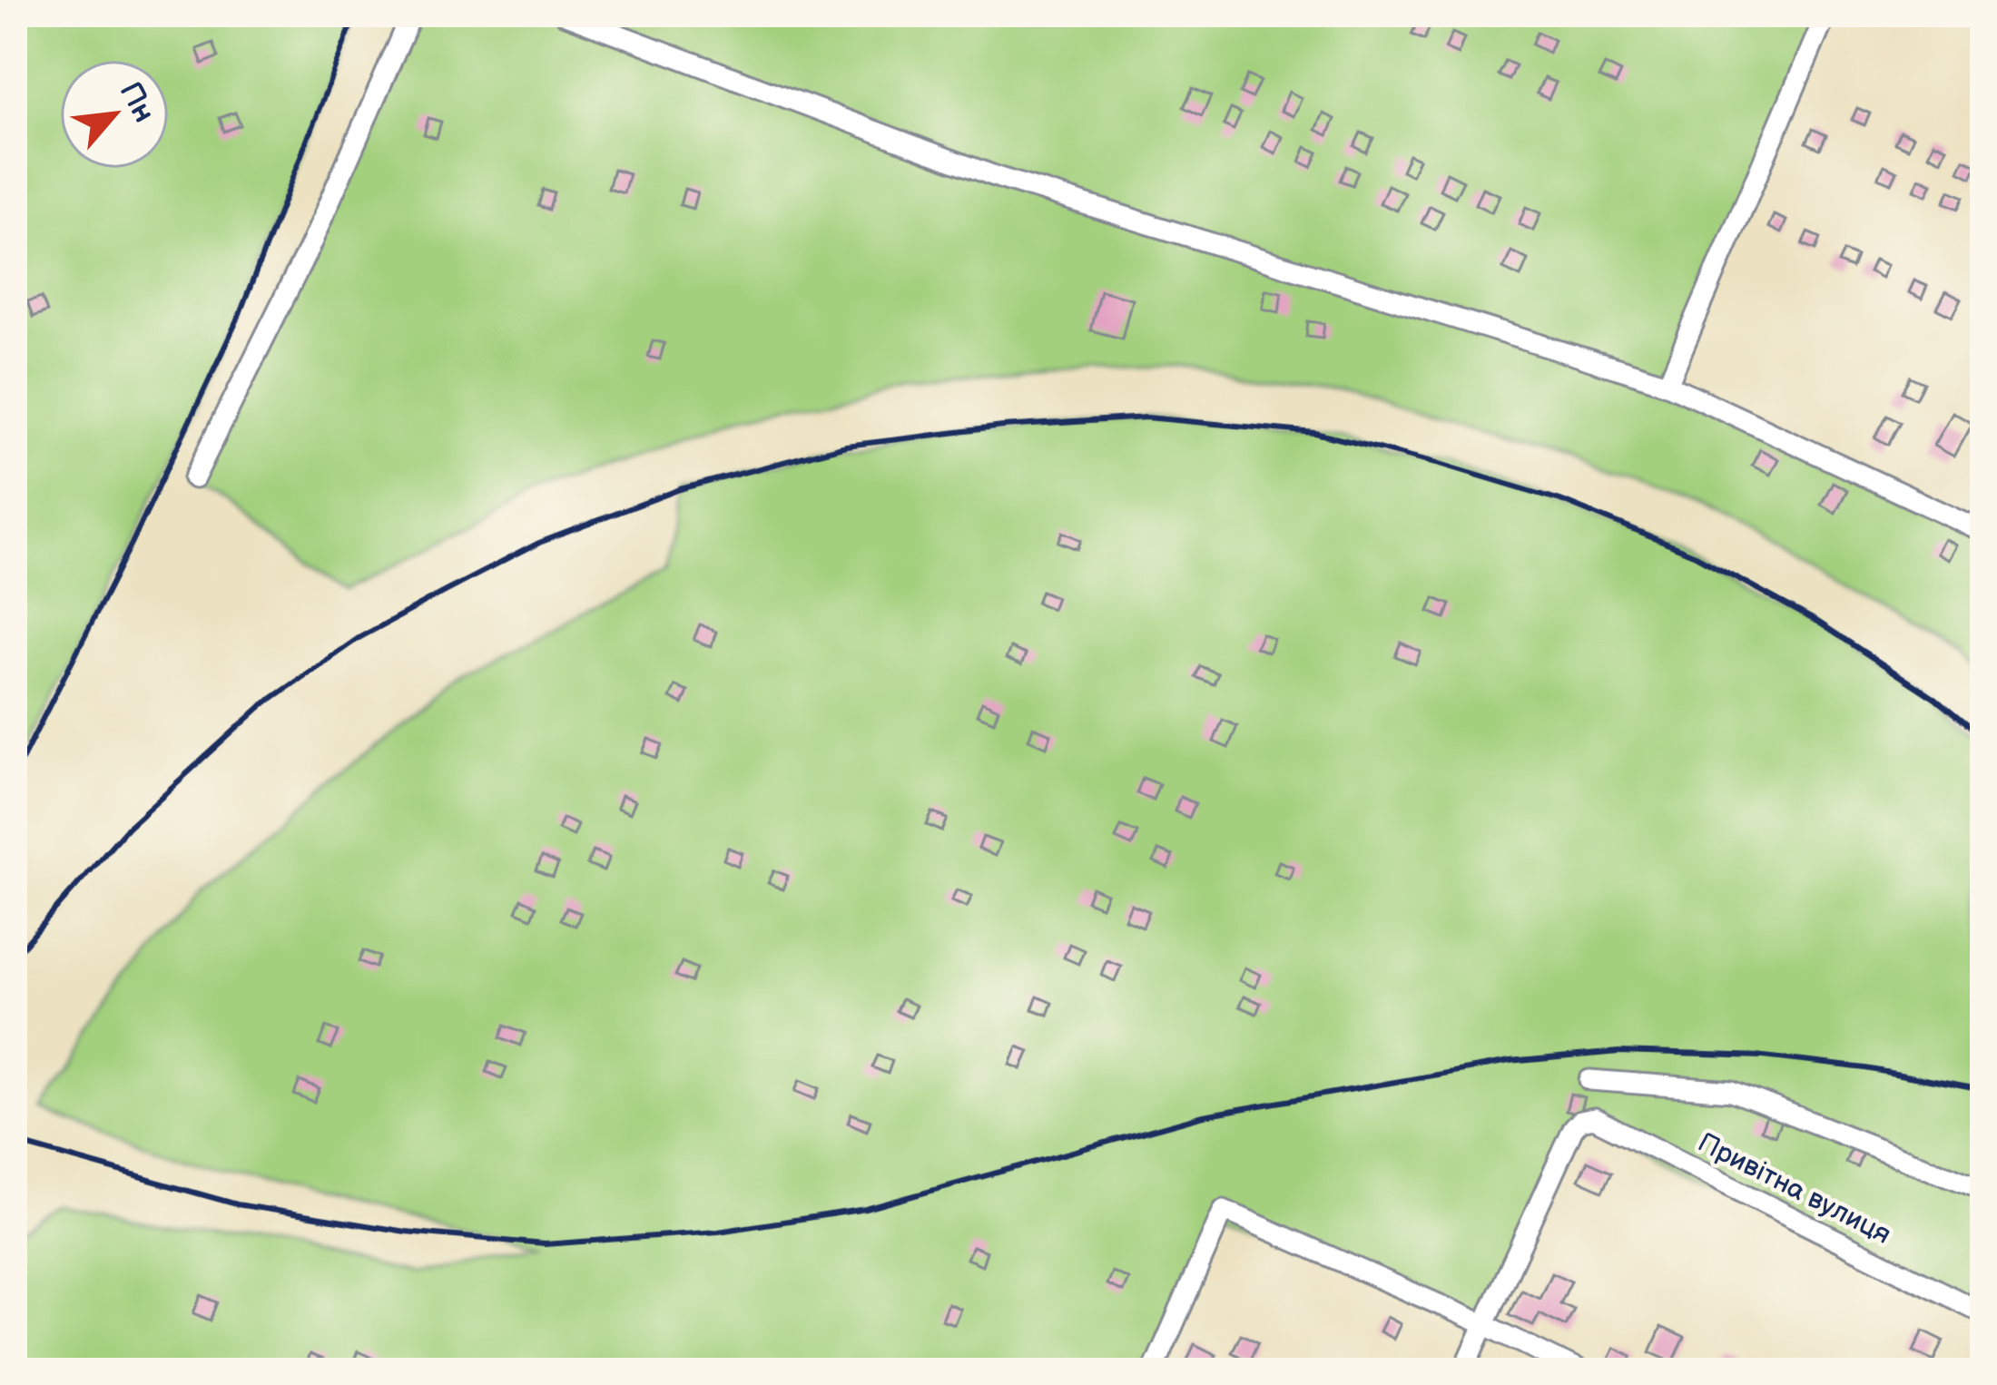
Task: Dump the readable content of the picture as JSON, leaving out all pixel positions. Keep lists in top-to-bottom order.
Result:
{
  "streets": {
    "street": ["Привітна вулиця"]
  },
  "north": "top right"
}
